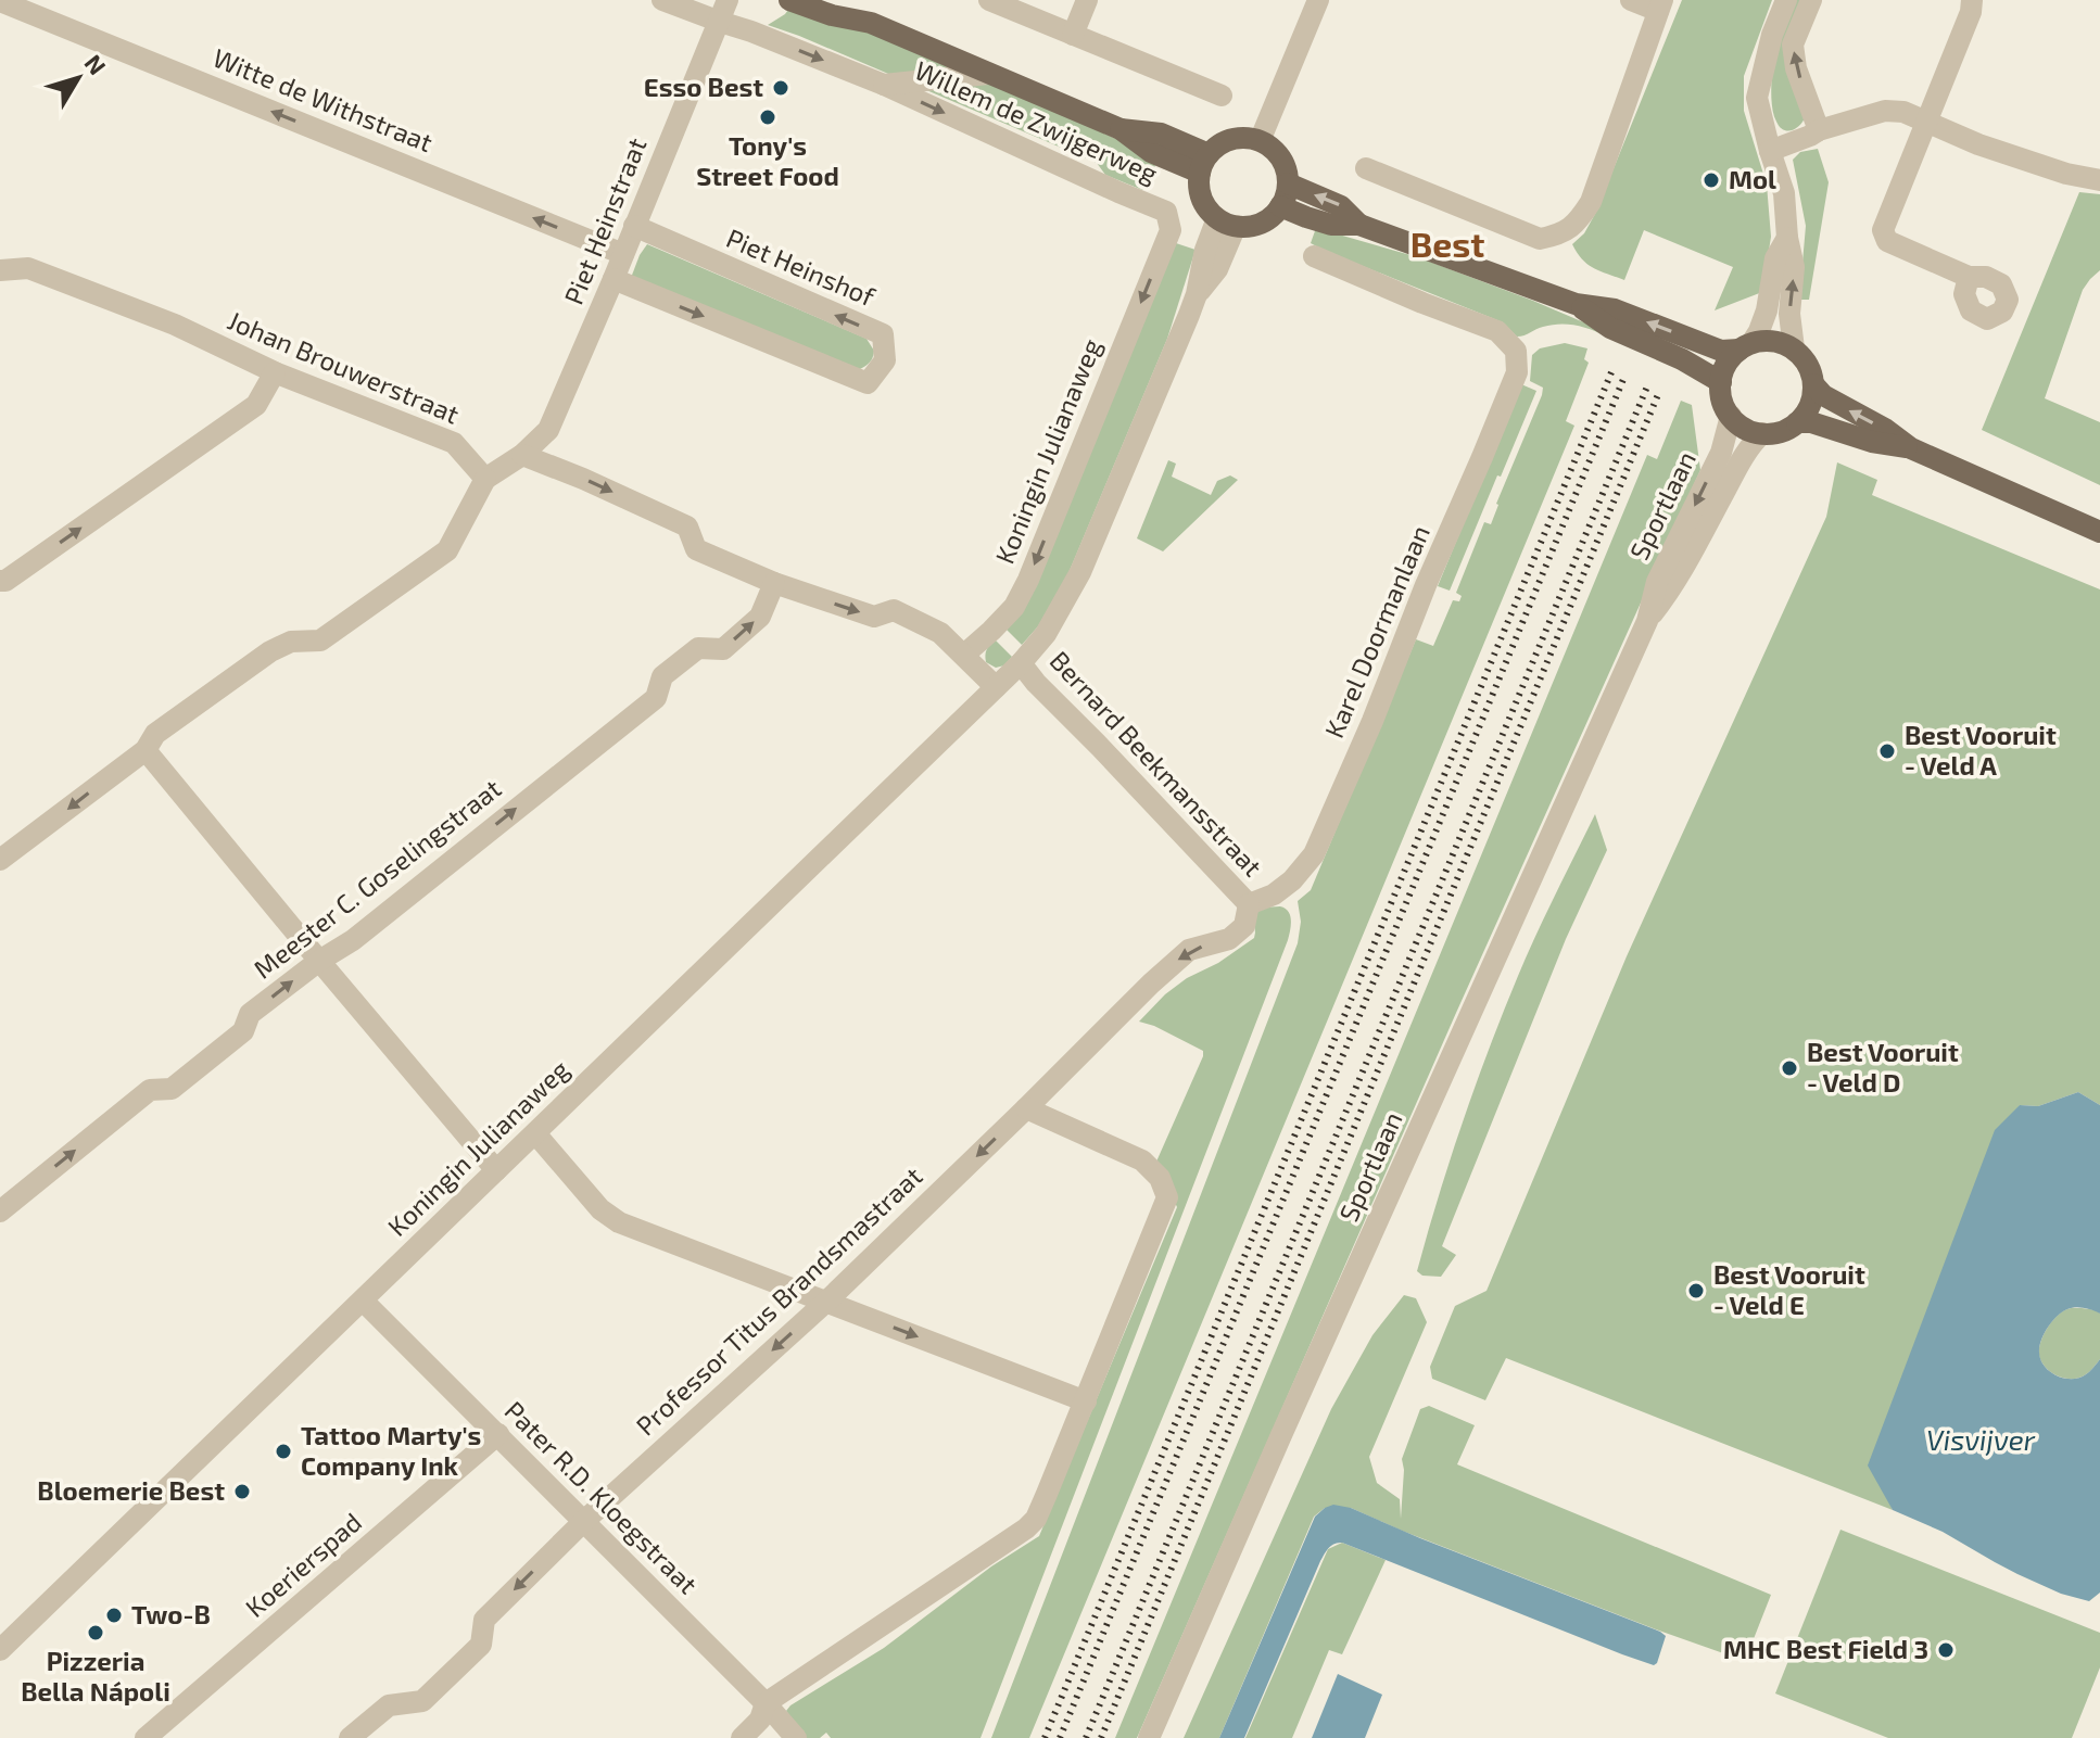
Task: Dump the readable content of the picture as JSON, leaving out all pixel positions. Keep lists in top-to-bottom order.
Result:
{
  "streets": {
    "main road": ["Willem de Zwijgerweg"],
    "street": [
      "Witte de Withstraat",
      "Piet Heinstraat",
      "Piet Heinshof",
      "Johan Brouwerstraat",
      "Koningin Julianaweg",
      "Sportlaan",
      "Karel Doormanlaan",
      "Bernard Beekmansstraat",
      "Meester C. Goselingstraat",
      "Professor Titus Brandsmastraat",
      "Pater R.D. Kloegstraat",
      "Koerierspad"
    ]
  },
  "crossings": [
    ["Witte de Withstraat", "Piet Heinstraat"],
    ["Willem de Zwijgerweg", "Piet Heinstraat"],
    ["Willem de Zwijgerweg", "Koningin Julianaweg"],
    ["Piet Heinstraat", "Piet Heinshof"],
    ["Koningin Julianaweg", "Bernard Beekmansstraat"],
    ["Koningin Julianaweg", "Pater R.D. Kloegstraat"],
    ["Karel Doormanlaan", "Bernard Beekmansstraat"],
    ["Karel Doormanlaan", "Professor Titus Brandsmastraat"],
    ["Bernard Beekmansstraat", "Professor Titus Brandsmastraat"],
    ["Professor Titus Brandsmastraat", "Pater R.D. Kloegstraat"],
    ["Pater R.D. Kloegstraat", "Koerierspad"]
  ],
  "one_way": ["Witte de Withstraat", "Meester C. Goselingstraat", "Professor Titus Brandsmastraat"],
  "districts": ["Best"],
  "water": ["Visvijver"],
  "places": [
    "Esso Best",
    "Tony's Street Food",
    "Mol",
    "Best Vooruit - Veld A",
    "Best Vooruit - Veld D",
    "Best Vooruit - Veld E",
    "Tattoo Marty's Company Ink",
    "Bloemerie Best",
    "Two-B",
    "Pizzeria Bella Nápoli",
    "MHC Best Field 3"
  ],
  "north": "top right"
}
